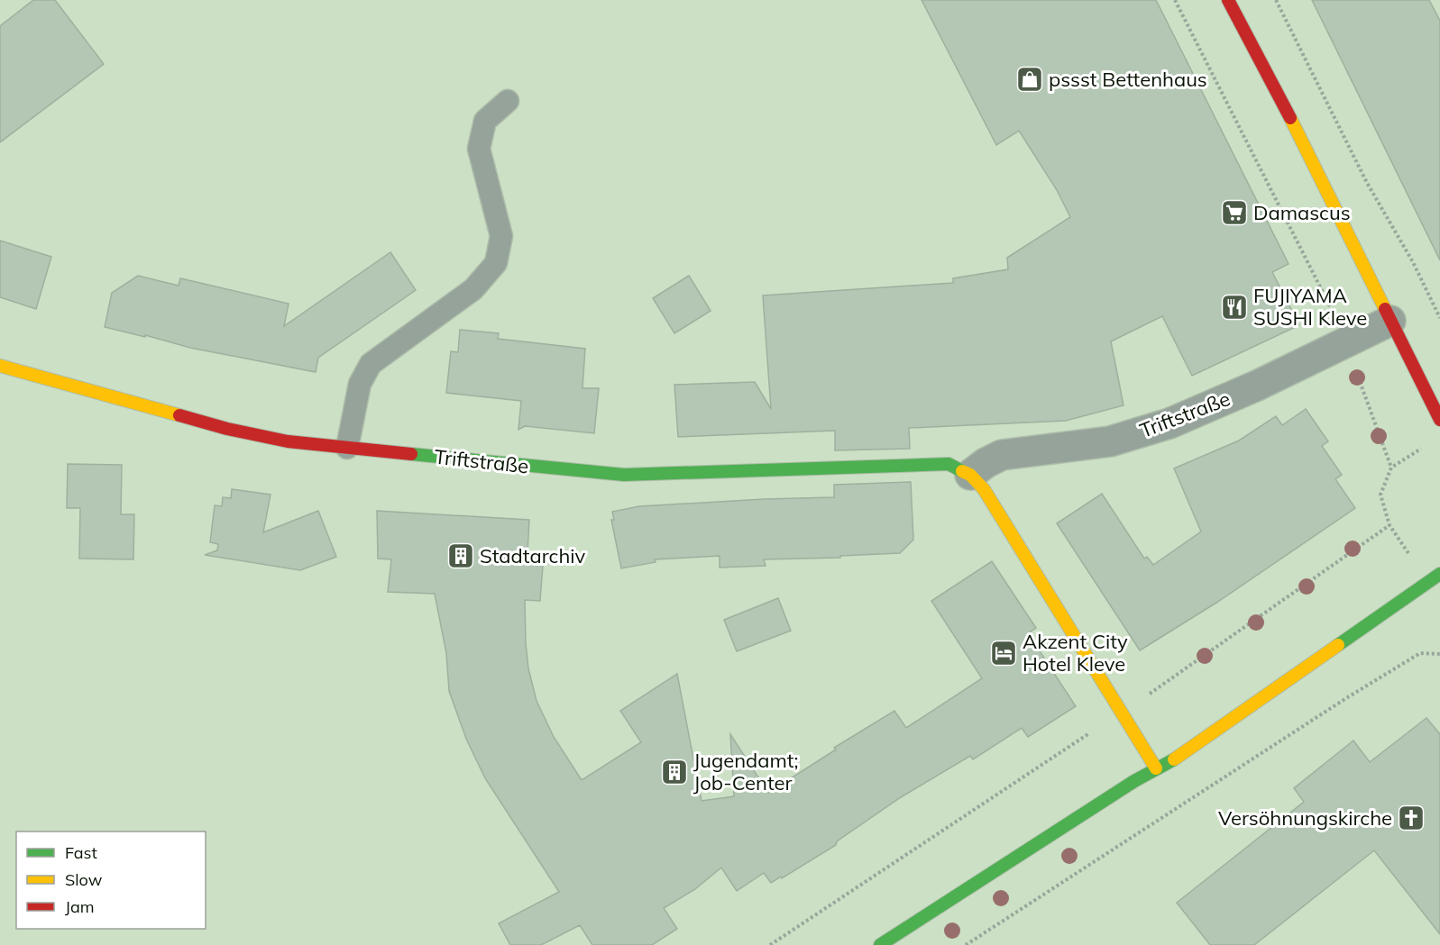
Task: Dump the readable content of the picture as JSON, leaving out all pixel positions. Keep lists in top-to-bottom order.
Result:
{
  "streets": {
    "street": ["Triftstraße"]
  },
  "places": {
    "shop": ["pssst Bettenhaus"],
    "supermarket": ["Damascus"],
    "restaurant": ["FUJIYAMA SUSHI Kleve"],
    "building": ["Stadtarchiv", "Jugendamt; Job-Center"],
    "hotel": ["Akzent City Hotel Kleve"],
    "church": ["Versöhnungskirche"]
  },
  "legend": ["Fast", "Slow", "Jam"]
}
